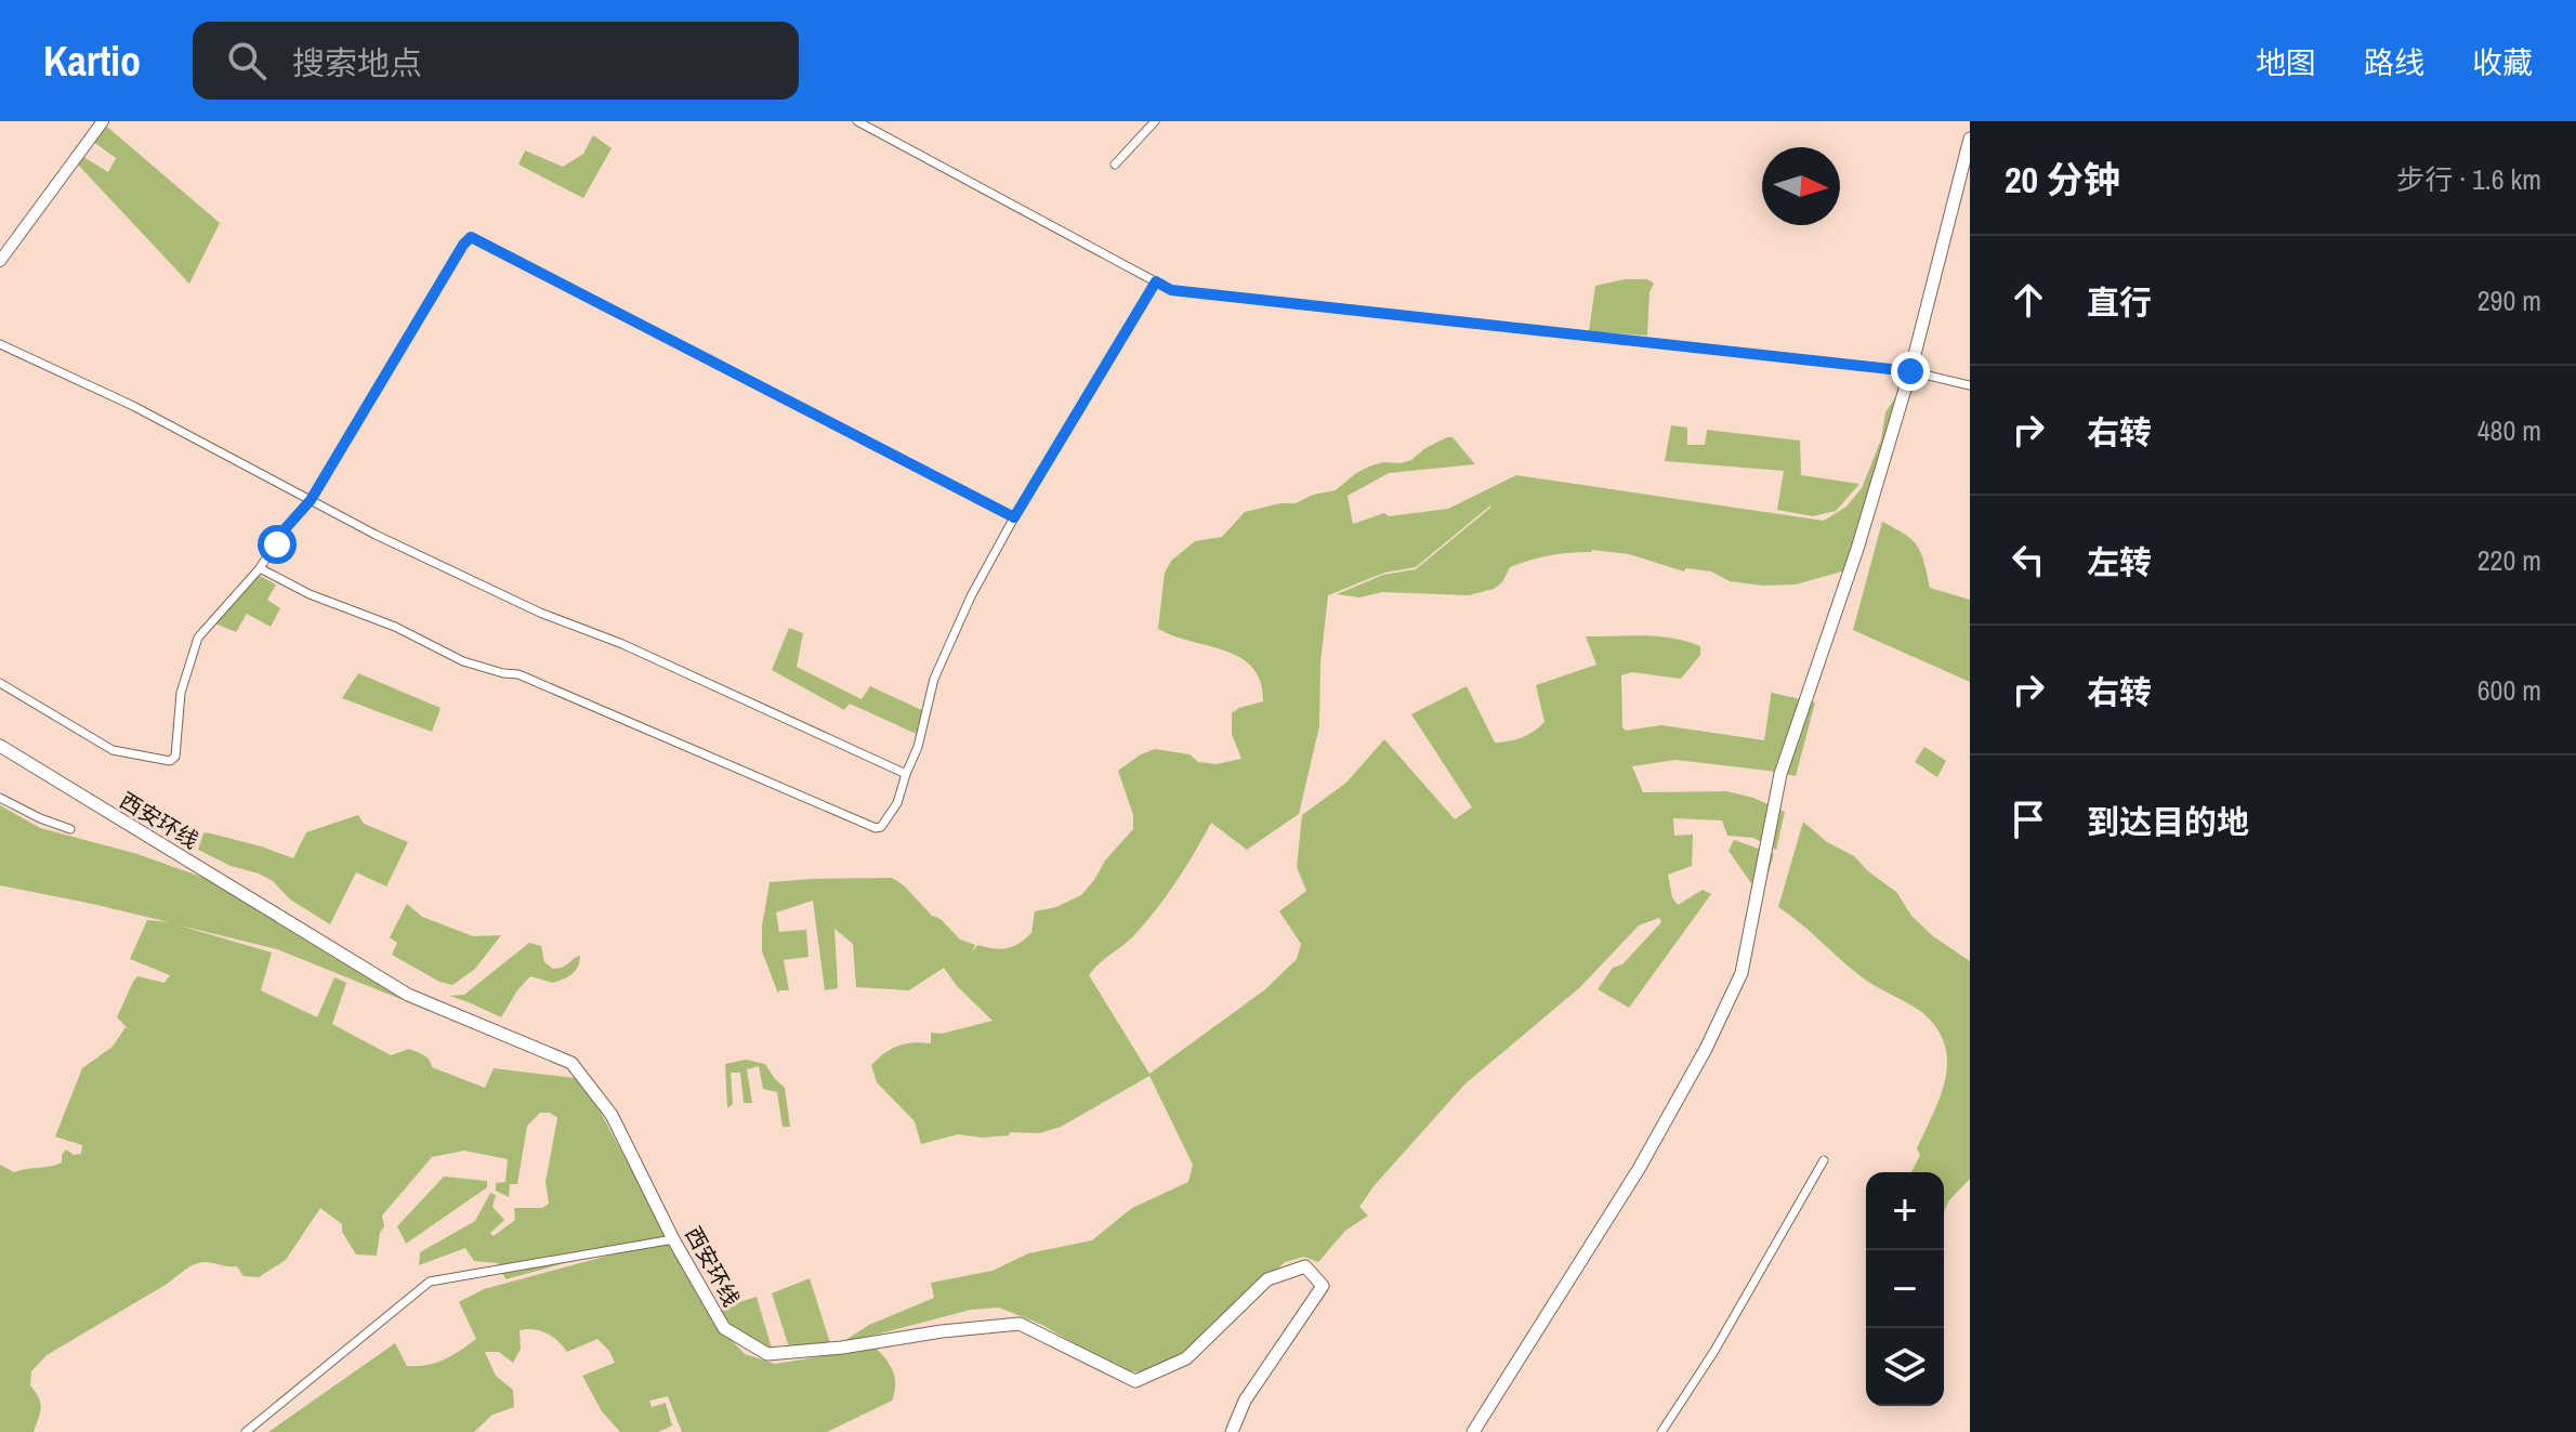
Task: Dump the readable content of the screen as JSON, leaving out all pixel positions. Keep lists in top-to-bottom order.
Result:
{
  "streets": {
    "main road": ["西安环线"]
  },
  "north": "right",
  "page": {
    "header": "Kartio",
    "search": "搜索地点",
    "nav": ["地图", "路线", "收藏"],
    "heading": ["20 分钟", "步行 · 1.6 km"],
    "list": [
      ["直行", "290 m"],
      ["右转", "480 m"],
      ["左转", "220 m"],
      ["右转", "600 m"],
      "到达目的地"
    ],
    "map_buttons": ["+", "−"]
  }
}
